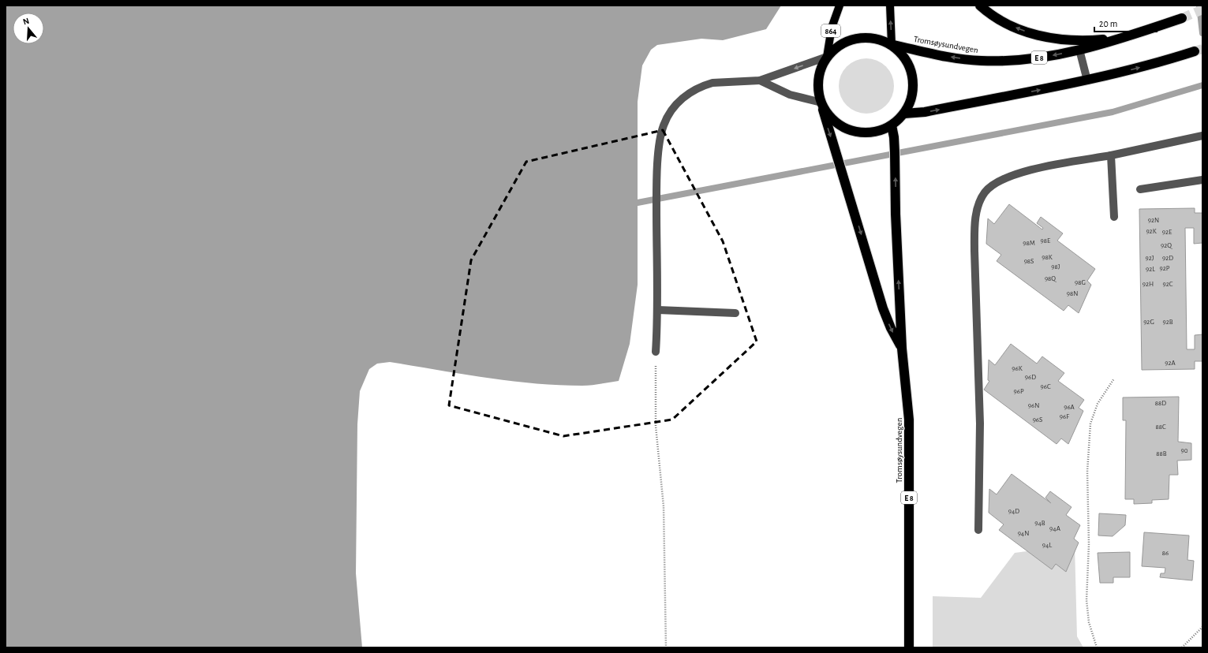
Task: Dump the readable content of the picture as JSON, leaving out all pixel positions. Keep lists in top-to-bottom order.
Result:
{
  "streets": {
    "highway": ["Tromsøysundvegen", "E 8"],
    "main road": ["864"]
  },
  "crossings": [
    ["864", "Tromsøysundvegen"],
    ["864", "E 8"],
    ["Tromsøysundvegen", "E 8"]
  ],
  "house_numbers": [
    "92N",
    "92K",
    "92E",
    "98E",
    "98M",
    "92Q",
    "98K",
    "92J",
    "92D",
    "98S",
    "98J",
    "92P",
    "92L",
    "98Q",
    "98G",
    "92H",
    "92C",
    "98N",
    "92G",
    "92B",
    "92A",
    "96K",
    "96D",
    "96C",
    "96P",
    "88D",
    "96N",
    "96A",
    "96F",
    "96S",
    "88C",
    "90",
    "88B",
    "94D",
    "94B",
    "94A",
    "94N",
    "94L",
    "86"
  ],
  "scale_bar": "20 m",
  "north": "top"
}
